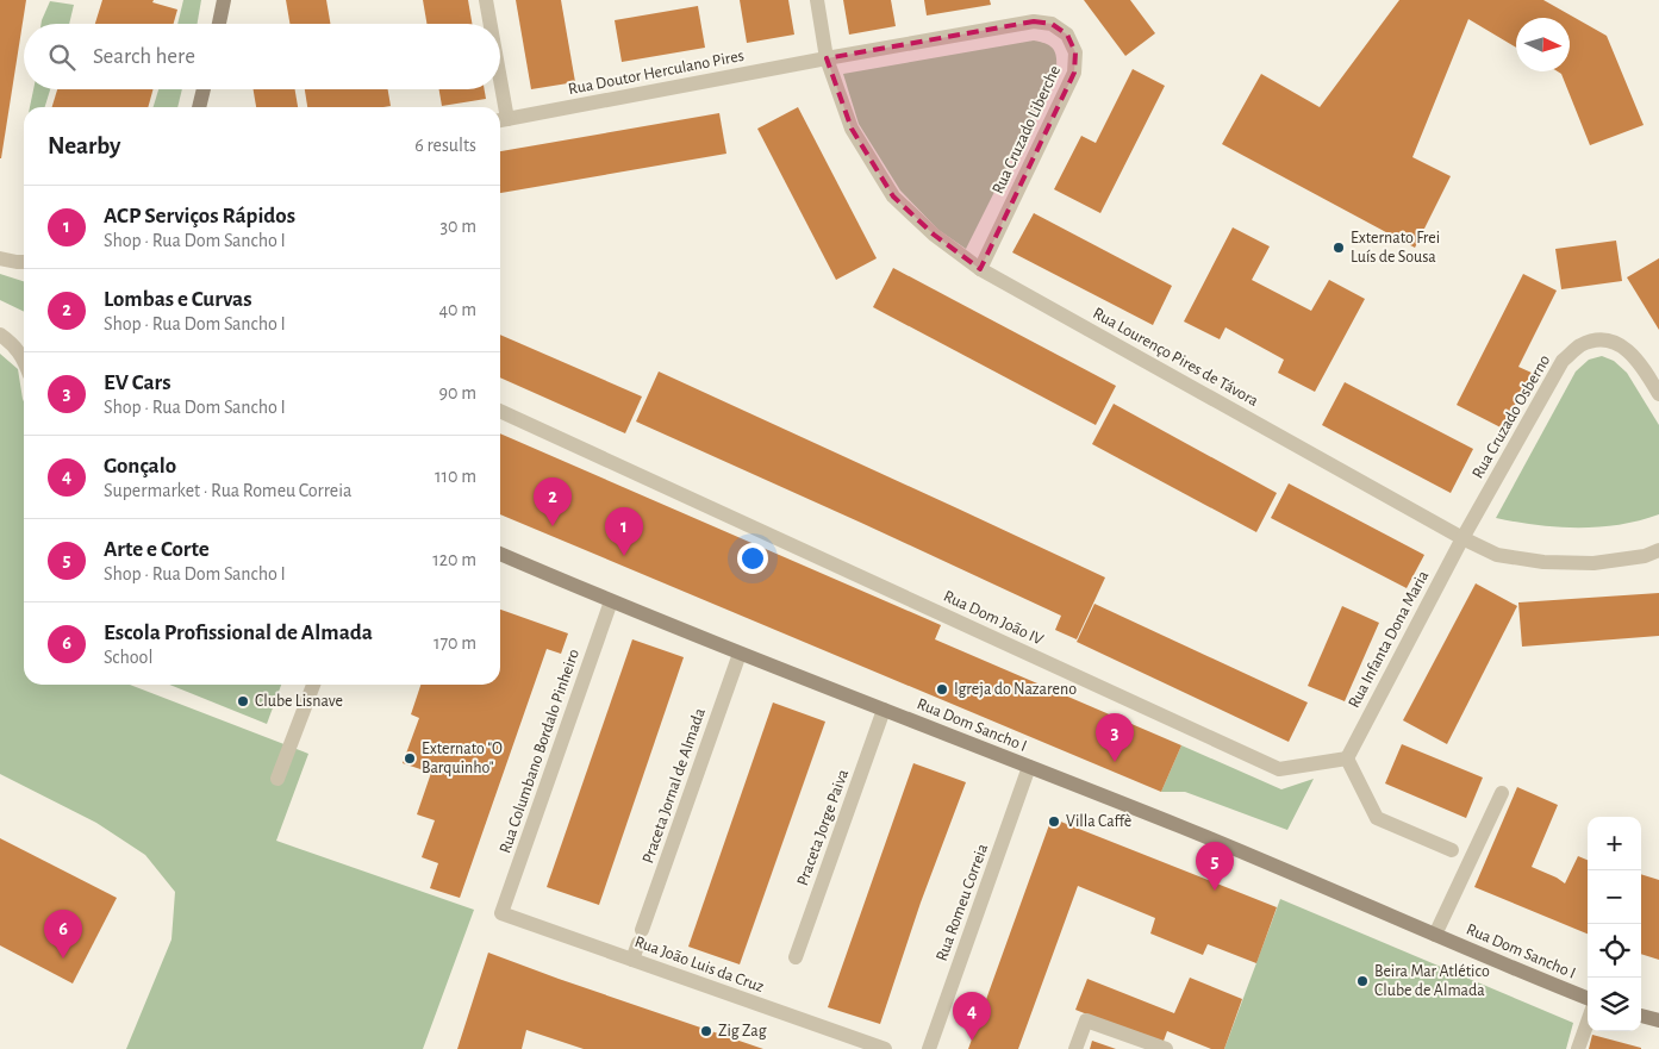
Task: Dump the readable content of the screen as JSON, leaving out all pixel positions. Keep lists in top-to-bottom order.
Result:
{
  "streets": {
    "main road": ["Rua Dom Sancho I"],
    "street": [
      "Rua Doutor Herculano Pires",
      "Rua Cruzado Liberche",
      "Rua Lourenço Pires de Távora",
      "Rua Cruzado Osberno",
      "Rua Dom João IV",
      "Rua Infanta Dona Maria",
      "Rua Columbano Bordalo Pinheiro",
      "Praceta Jornal de Almada",
      "Praceta Jorge Paiva",
      "Rua Romeu Correia",
      "Rua João Luis da Cruz"
    ]
  },
  "crossings": [
    ["Rua Doutor Herculano Pires", "Rua Cruzado Liberche"],
    ["Rua Doutor Herculano Pires", "Rua Lourenço Pires de Távora"],
    ["Rua Cruzado Liberche", "Rua Lourenço Pires de Távora"],
    ["Rua Lourenço Pires de Távora", "Rua Cruzado Osberno"],
    ["Rua Lourenço Pires de Távora", "Rua Infanta Dona Maria"],
    ["Rua Cruzado Osberno", "Rua Infanta Dona Maria"],
    ["Rua Dom João IV", "Rua Infanta Dona Maria"],
    ["Rua Dom Sancho I", "Rua Columbano Bordalo Pinheiro"],
    ["Rua Dom Sancho I", "Praceta Jornal de Almada"],
    ["Rua Dom Sancho I", "Praceta Jorge Paiva"],
    ["Rua Dom Sancho I", "Rua Romeu Correia"],
    ["Rua Columbano Bordalo Pinheiro", "Rua João Luis da Cruz"],
    ["Praceta Jornal de Almada", "Rua João Luis da Cruz"]
  ],
  "places": [
    "Externato Frei Luís de Sousa",
    "Igreja do Nazareno",
    "Clube Lisnave",
    "Externato \"O Barquinho\"",
    "Villa Caffè",
    "Beira Mar Atlético Clube de Almada",
    "Zig Zag"
  ],
  "north": "right",
  "page": {
    "search": "Search here",
    "heading": ["Nearby", "6 results"],
    "list": [
      {
        "mark": "1",
        "name": "ACP Serviços Rápidos",
        "note": "Shop · Rua Dom Sancho I",
        "value": "30 m"
      },
      {
        "mark": "2",
        "name": "Lombas e Curvas",
        "note": "Shop · Rua Dom Sancho I",
        "value": "40 m"
      },
      {
        "mark": "3",
        "name": "EV Cars",
        "note": "Shop · Rua Dom Sancho I",
        "value": "90 m"
      },
      {
        "mark": "4",
        "name": "Gonçalo",
        "note": "Supermarket · Rua Romeu Correia",
        "value": "110 m"
      },
      {
        "mark": "5",
        "name": "Arte e Corte",
        "note": "Shop · Rua Dom Sancho I",
        "value": "120 m"
      },
      {
        "mark": "6",
        "name": "Escola Profissional de Almada",
        "note": "School",
        "value": "170 m"
      }
    ],
    "pins": [
      "2",
      "1",
      "3",
      "5",
      "6",
      "4"
    ],
    "map_buttons": ["+", "−"]
  }
}
